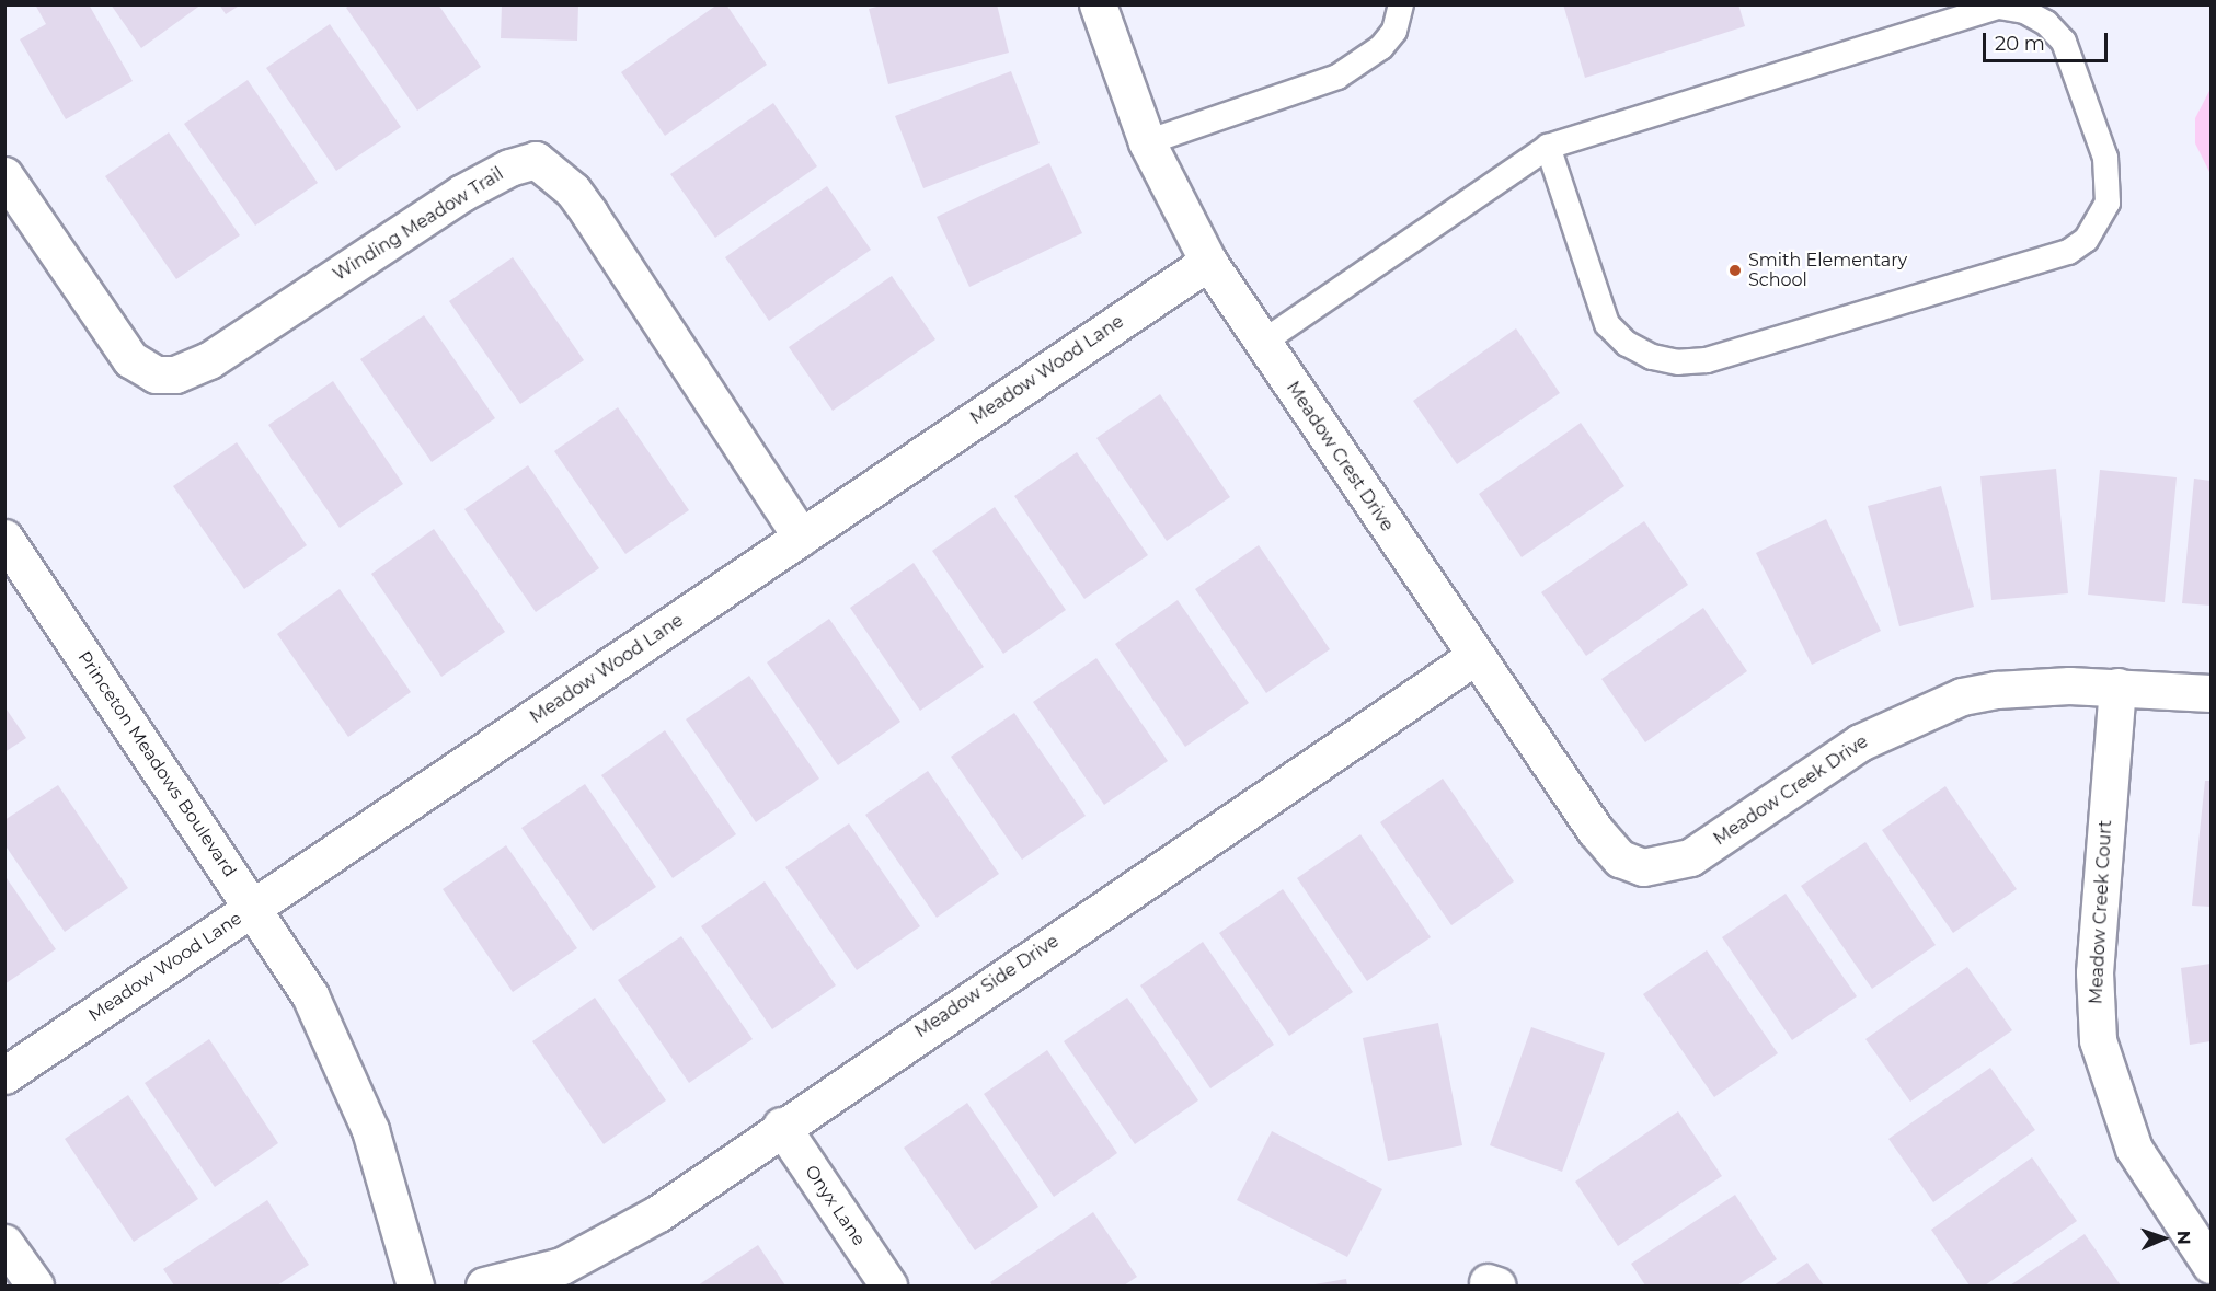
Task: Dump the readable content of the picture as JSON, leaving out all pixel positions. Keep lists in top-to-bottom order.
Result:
{
  "streets": {
    "street": [
      "Winding Meadow Trail",
      "Meadow Wood Lane",
      "Meadow Crest Drive",
      "Princeton Meadows Boulevard",
      "Meadow Creek Drive",
      "Meadow Creek Court",
      "Meadow Side Drive",
      "Onyx Lane"
    ]
  },
  "crossings": [
    ["Winding Meadow Trail", "Meadow Wood Lane"],
    ["Meadow Wood Lane", "Meadow Crest Drive"],
    ["Meadow Wood Lane", "Princeton Meadows Boulevard"],
    ["Meadow Crest Drive", "Meadow Creek Drive"],
    ["Meadow Crest Drive", "Meadow Side Drive"],
    ["Meadow Creek Drive", "Meadow Creek Court"],
    ["Meadow Side Drive", "Onyx Lane"]
  ],
  "places": ["Smith Elementary School"],
  "scale_bar": "20 m",
  "north": "right"
}
